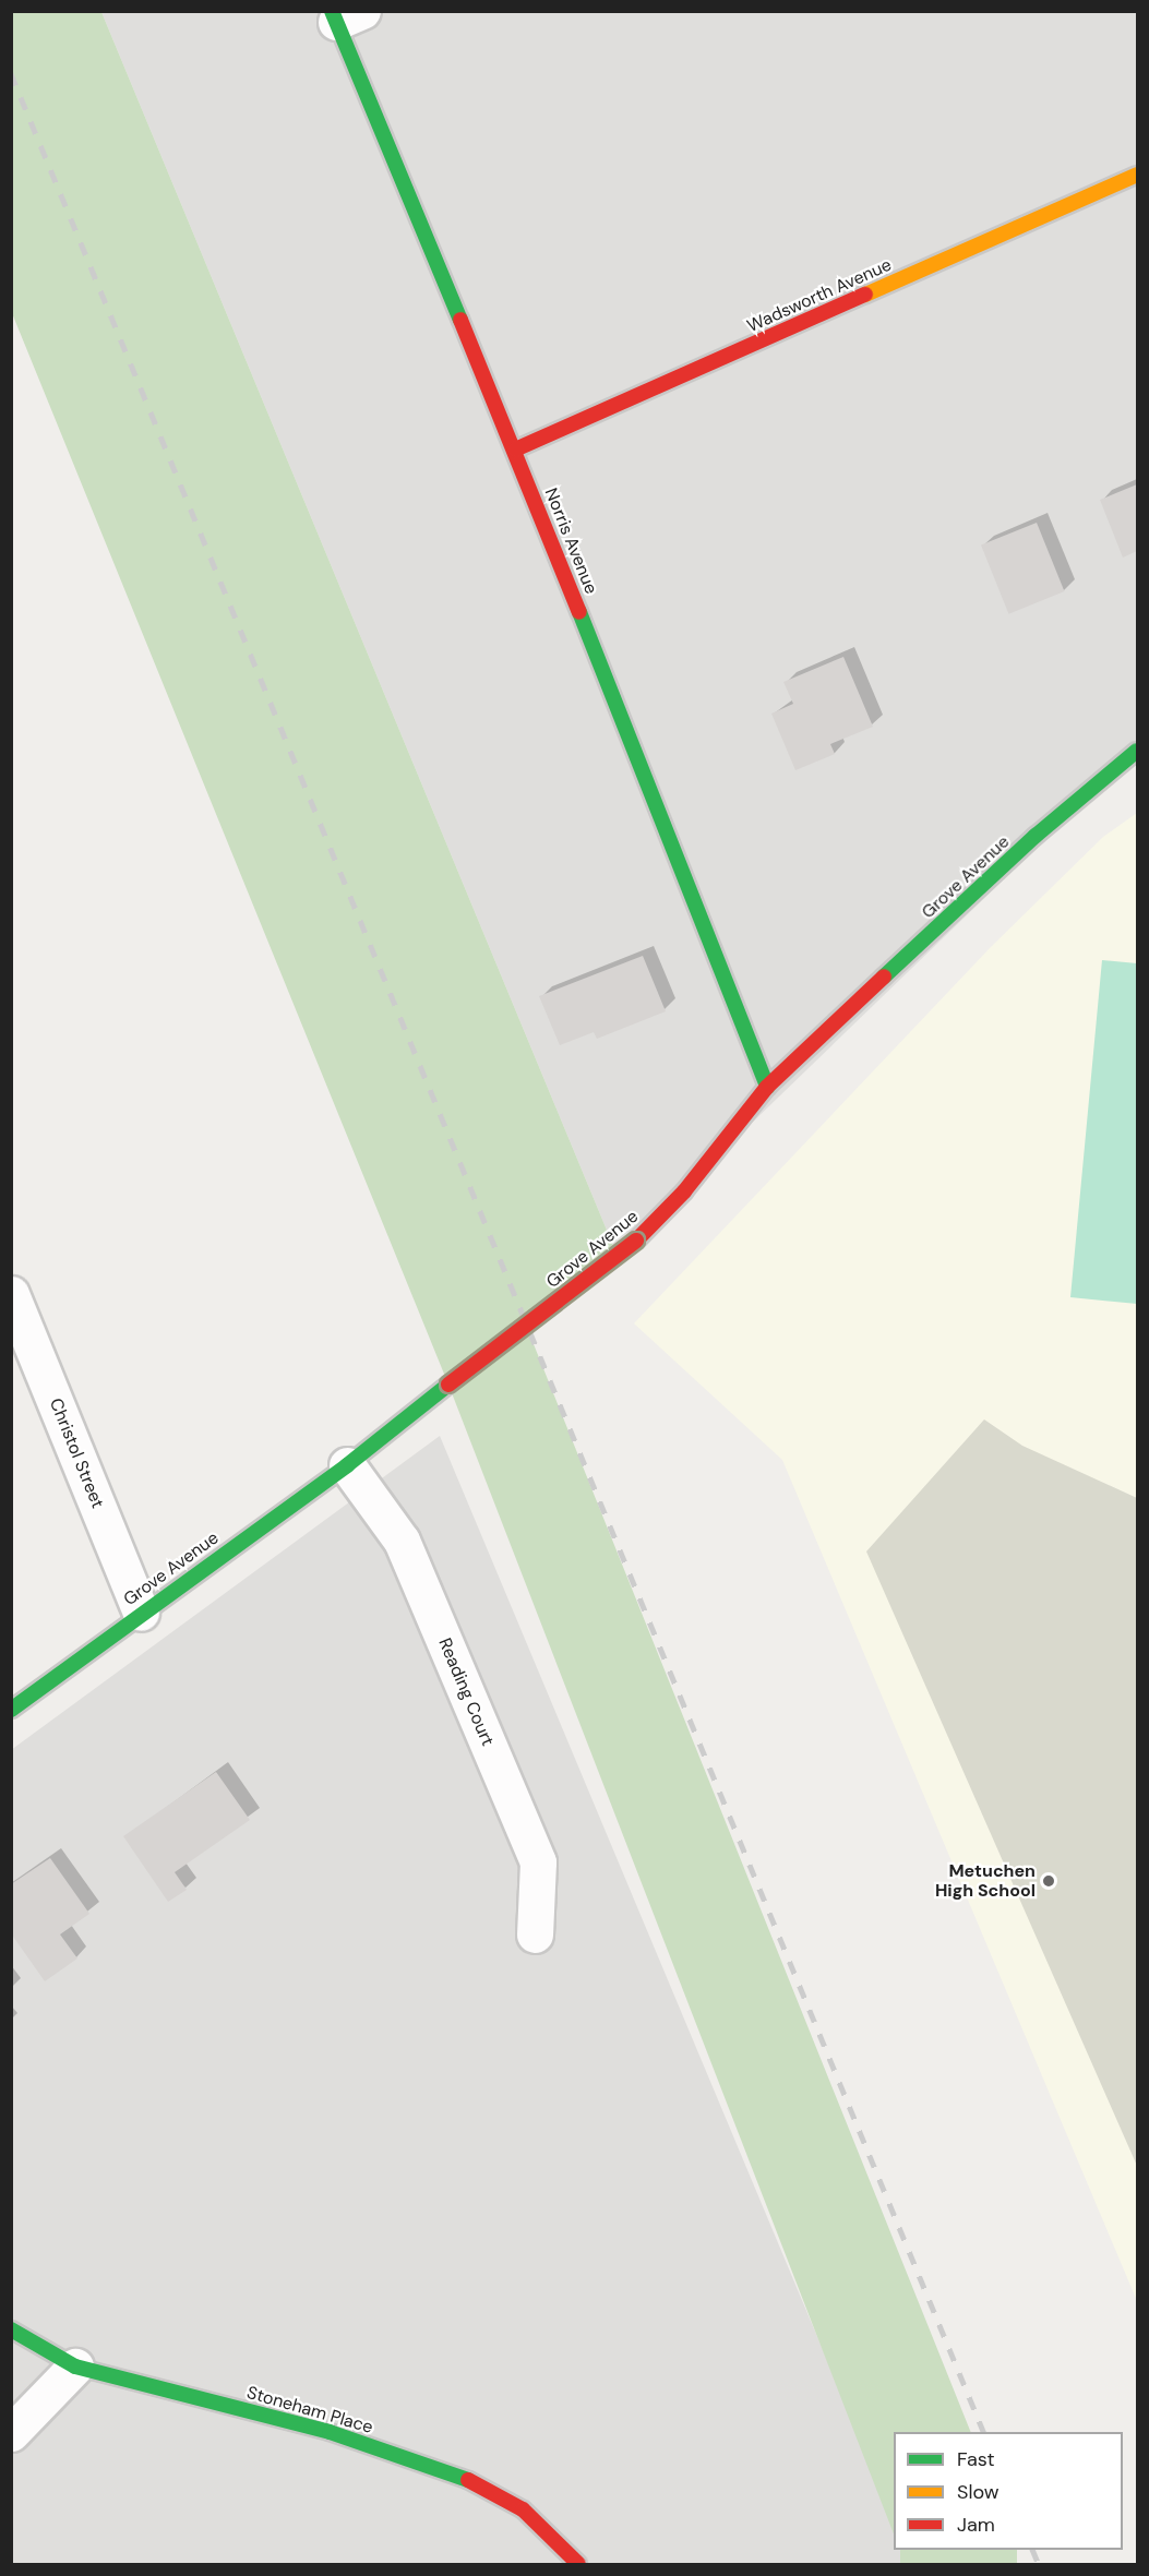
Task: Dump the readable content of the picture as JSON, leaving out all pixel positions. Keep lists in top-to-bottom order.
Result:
{
  "streets": {
    "street": [
      "Wadsworth Avenue",
      "Norris Avenue",
      "Grove Avenue",
      "Christol Street",
      "Reading Court",
      "Stoneham Place"
    ]
  },
  "crossings": [
    ["Wadsworth Avenue", "Norris Avenue"],
    ["Norris Avenue", "Grove Avenue"],
    ["Grove Avenue", "Christol Street"],
    ["Grove Avenue", "Reading Court"]
  ],
  "places": ["Metuchen High School"],
  "legend": ["Fast", "Slow", "Jam"]
}
